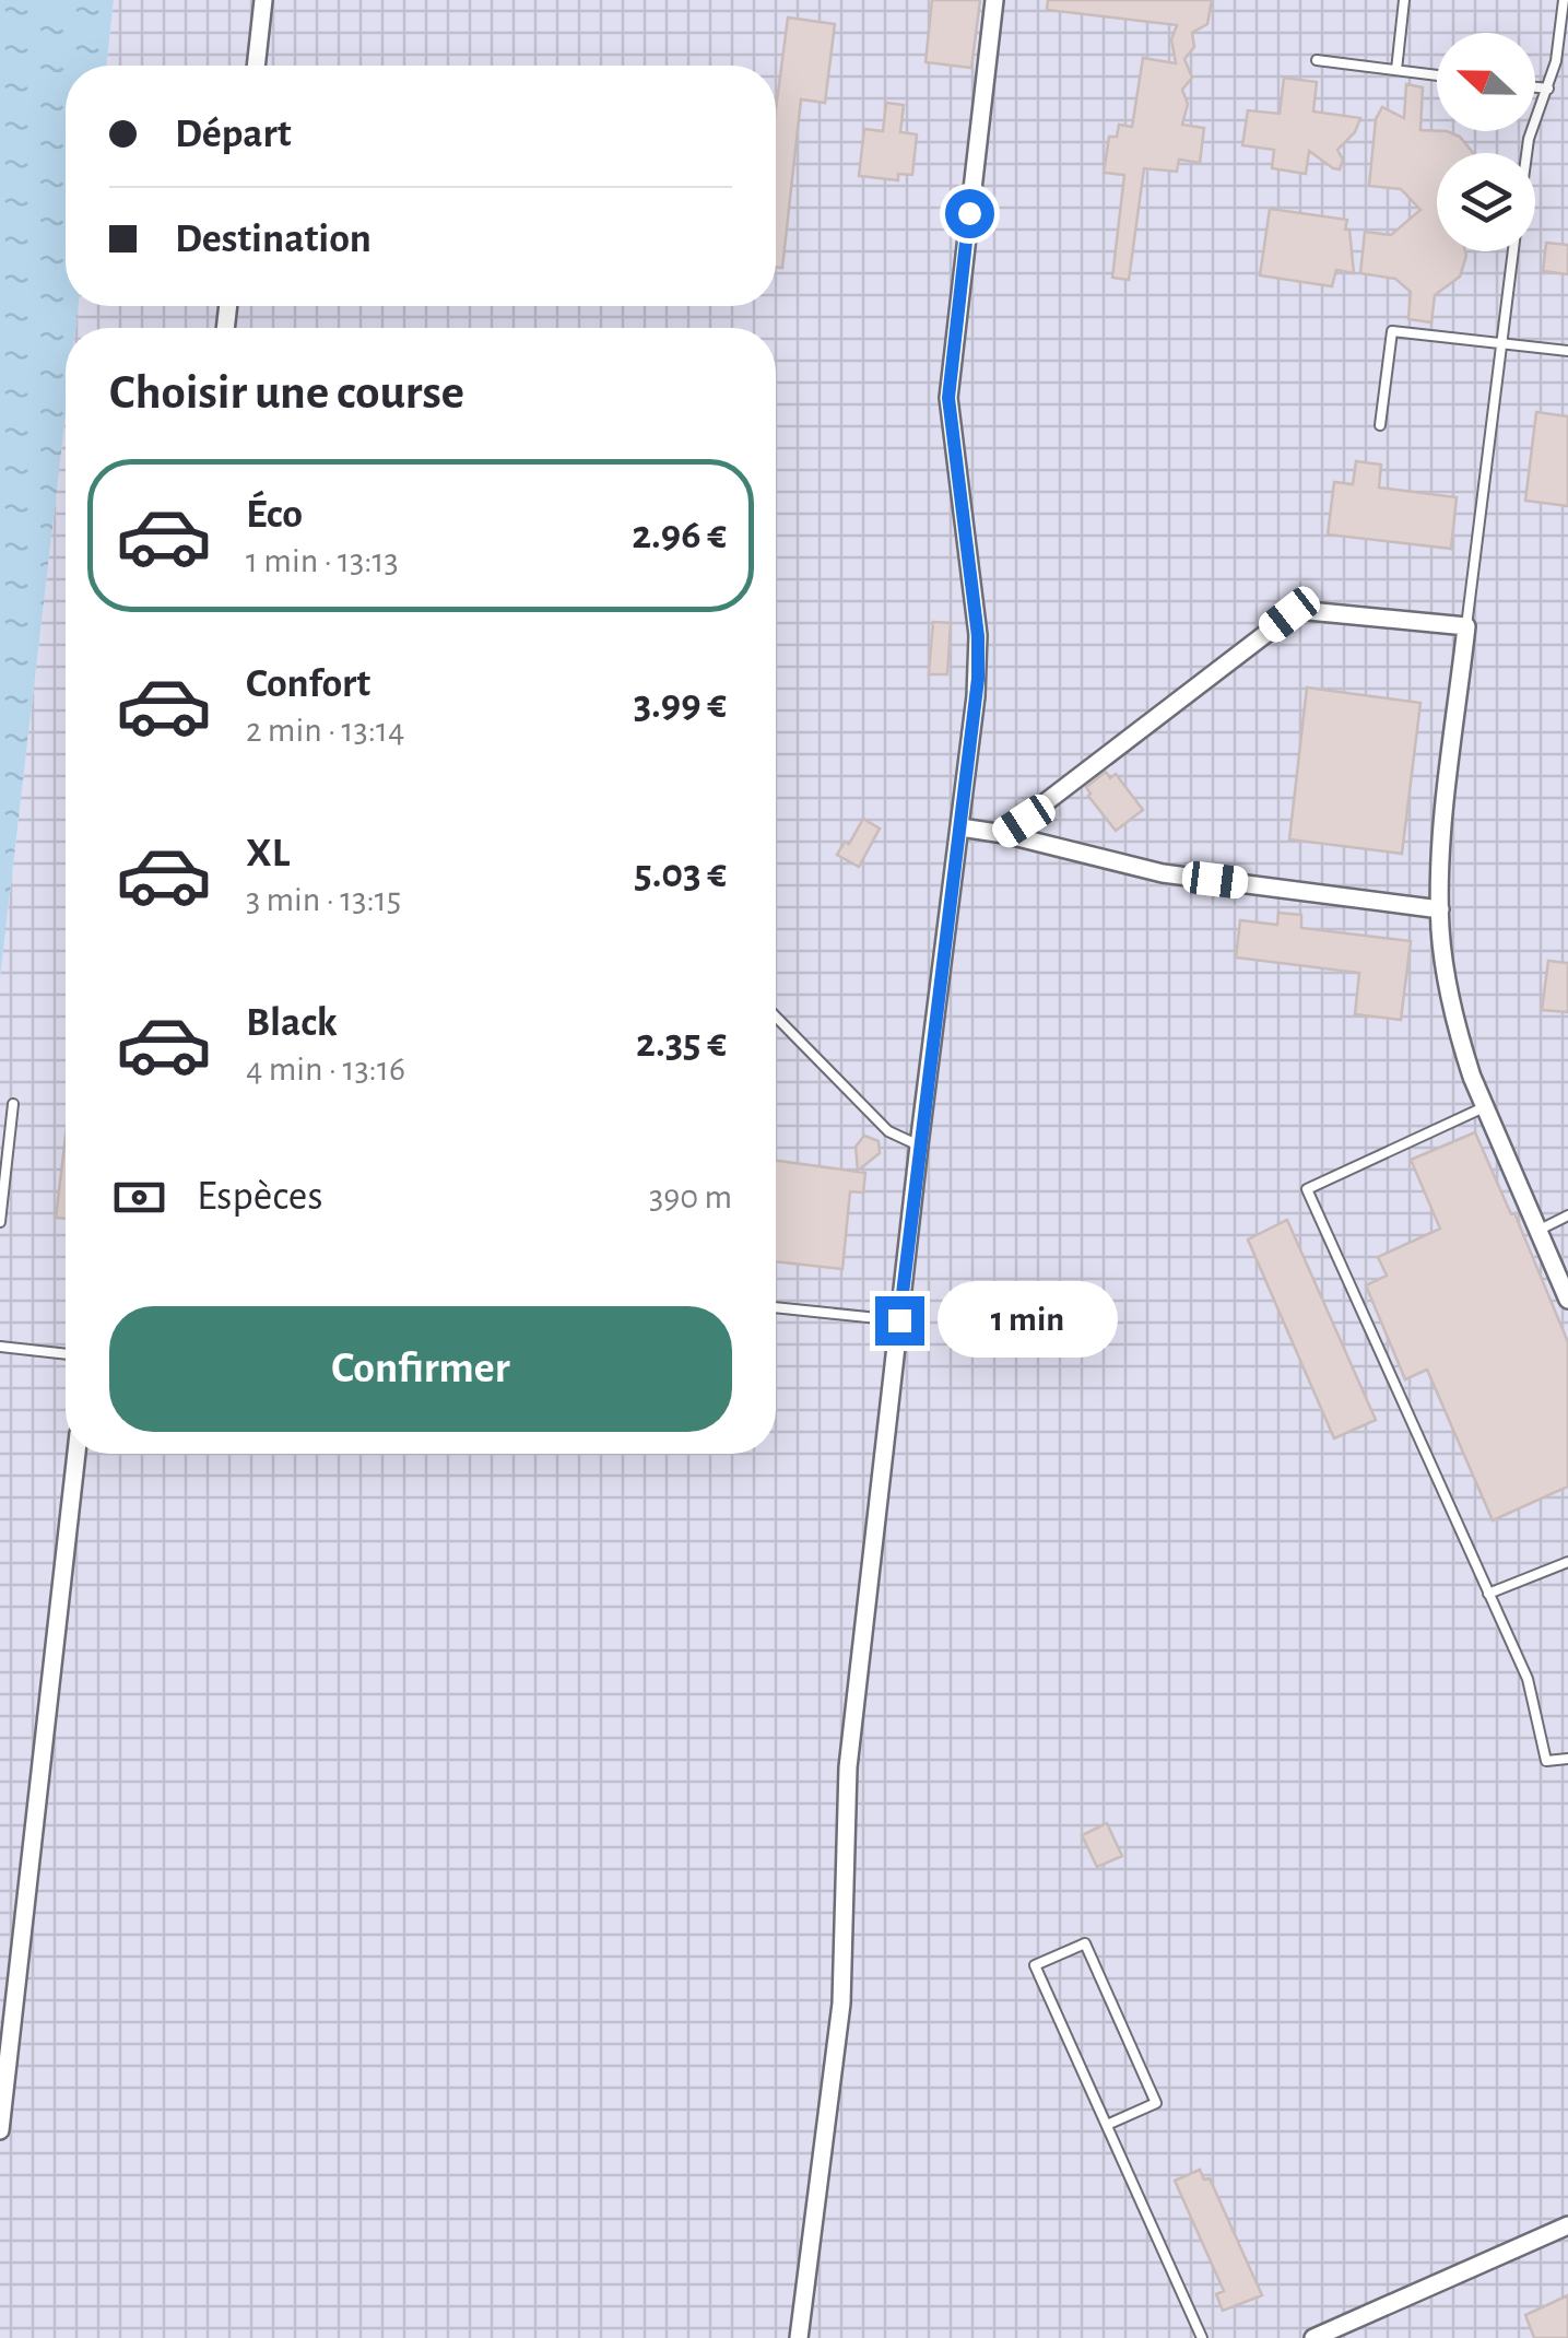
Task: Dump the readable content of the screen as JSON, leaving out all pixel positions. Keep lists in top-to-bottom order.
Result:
{
  "north": "left",
  "page": {
    "banner": ["Départ", "Destination"],
    "heading": "Choisir une course",
    "list": [
      {
        "name": "Éco",
        "note": "1 min · 13:13",
        "value": "2.96 €"
      },
      {
        "name": "Confort",
        "note": "2 min · 13:14",
        "value": "3.99 €"
      },
      {
        "name": "XL",
        "note": "3 min · 13:15",
        "value": "5.03 €"
      },
      {
        "name": "Black",
        "note": "4 min · 13:16",
        "value": "2.35 €"
      }
    ],
    "pay": ["Espèces", "390 m"],
    "bubble": "1 min",
    "buttons": "Confirmer"
  }
}
